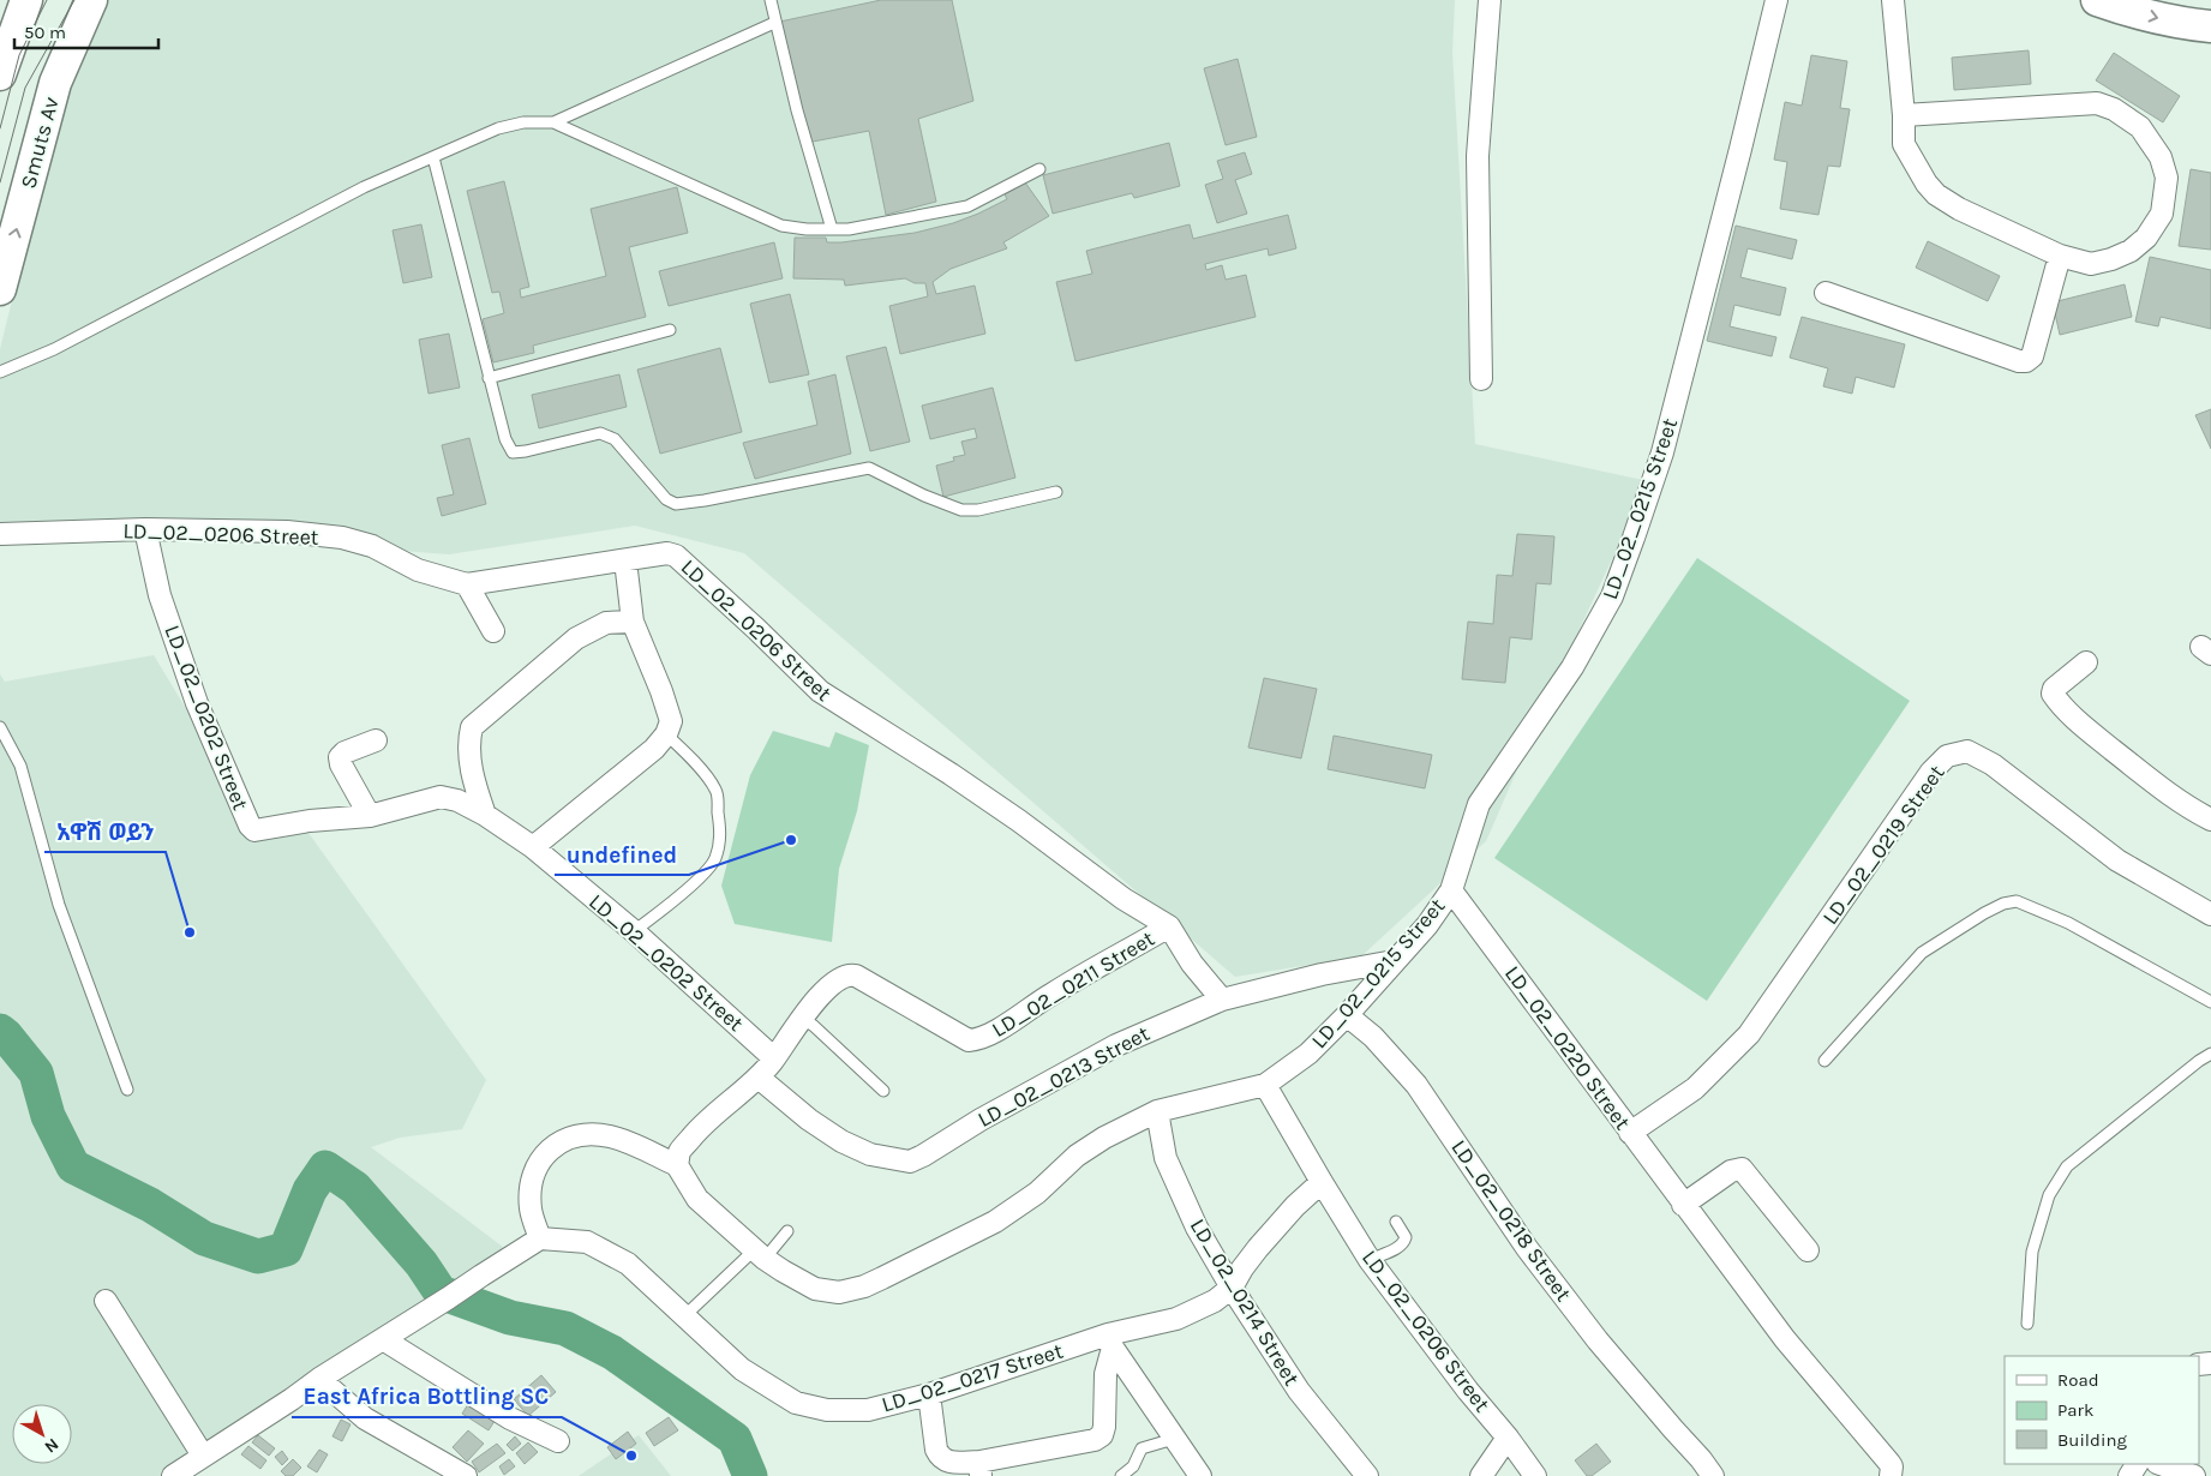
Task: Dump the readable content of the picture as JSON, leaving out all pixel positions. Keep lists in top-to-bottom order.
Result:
{
  "streets": {
    "main road": ["Smuts Av"],
    "street": [
      "LD_02_0215 Street",
      "LD_02_0206 Street",
      "LD_02_0202 Street",
      "LD_02_0219 Street",
      "LD_02_0211 Street",
      "LD_02_0220 Street",
      "LD_02_0213 Street",
      "LD_02_0218 Street",
      "LD_02_0214 Street",
      "LD_02_0217 Street"
    ]
  },
  "crossings": [
    ["LD_02_0215 Street", "LD_02_0206 Street"],
    ["LD_02_0215 Street", "LD_02_0220 Street"],
    ["LD_02_0215 Street", "LD_02_0213 Street"],
    ["LD_02_0215 Street", "LD_02_0218 Street"],
    ["LD_02_0215 Street", "LD_02_0214 Street"],
    ["LD_02_0206 Street", "LD_02_0202 Street"],
    ["LD_02_0206 Street", "LD_02_0211 Street"],
    ["LD_02_0219 Street", "LD_02_0220 Street"],
    ["LD_02_0214 Street", "LD_02_0217 Street"]
  ],
  "one_way": ["Smuts Av"],
  "places": ["undefined", "አዋሽ ወይን", "East Africa Bottling SC"],
  "legend": ["Road", "Park", "Building"],
  "scale_bar": "50 m",
  "north": "bottom right"
}
